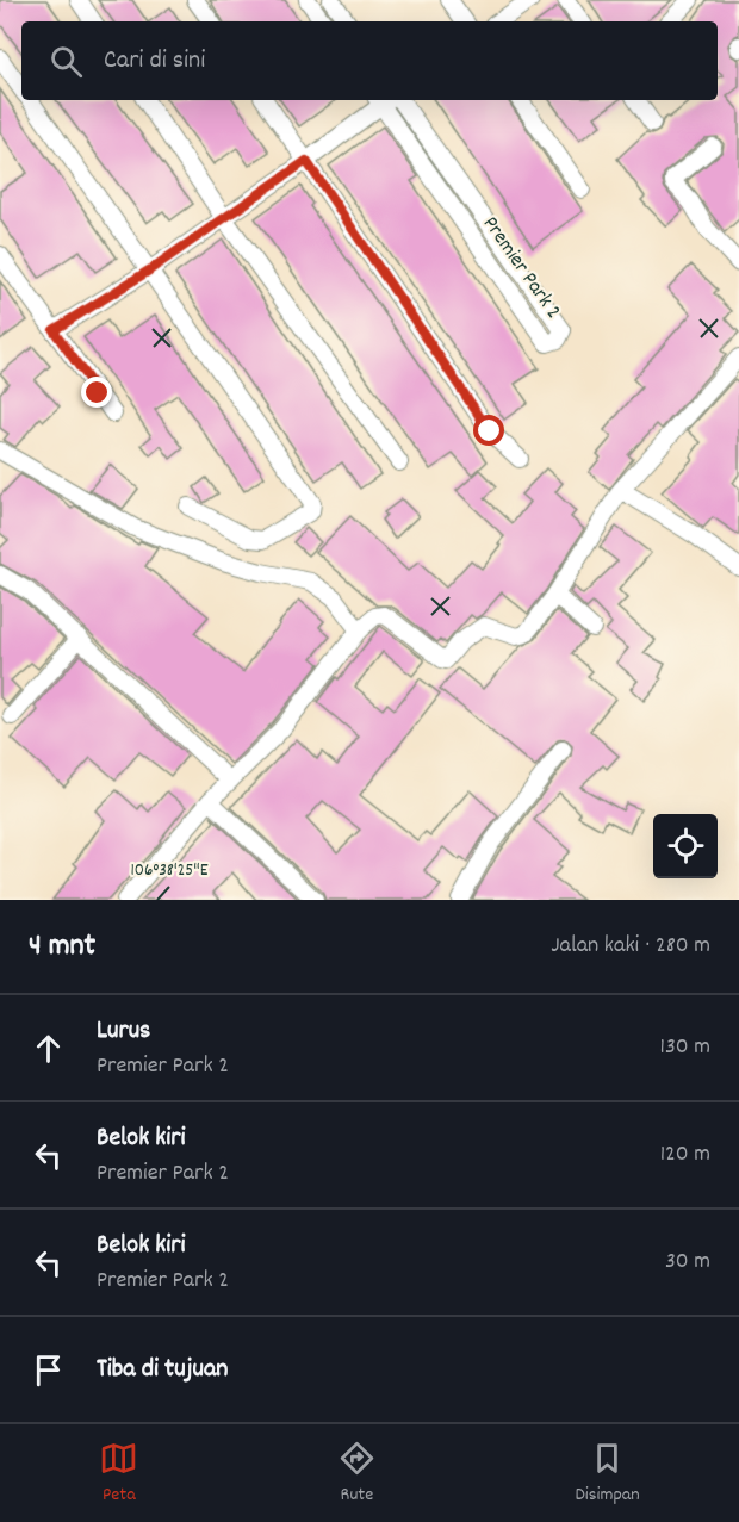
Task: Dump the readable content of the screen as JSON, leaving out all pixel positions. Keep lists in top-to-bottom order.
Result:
{
  "streets": {
    "street": ["Premier Park 2"]
  },
  "page": {
    "search": "Cari di sini",
    "heading": ["4 mnt", "Jalan kaki · 280 m"],
    "list": [
      ["Lurus", "Premier Park 2", "130 m"],
      ["Belok kiri", "Premier Park 2", "120 m"],
      ["Belok kiri", "Premier Park 2", "30 m"],
      "Tiba di tujuan"
    ],
    "nav": ["Peta", "Rute", "Disimpan"]
  },
  "coordinates": ["106°38'25\"E"]
}
